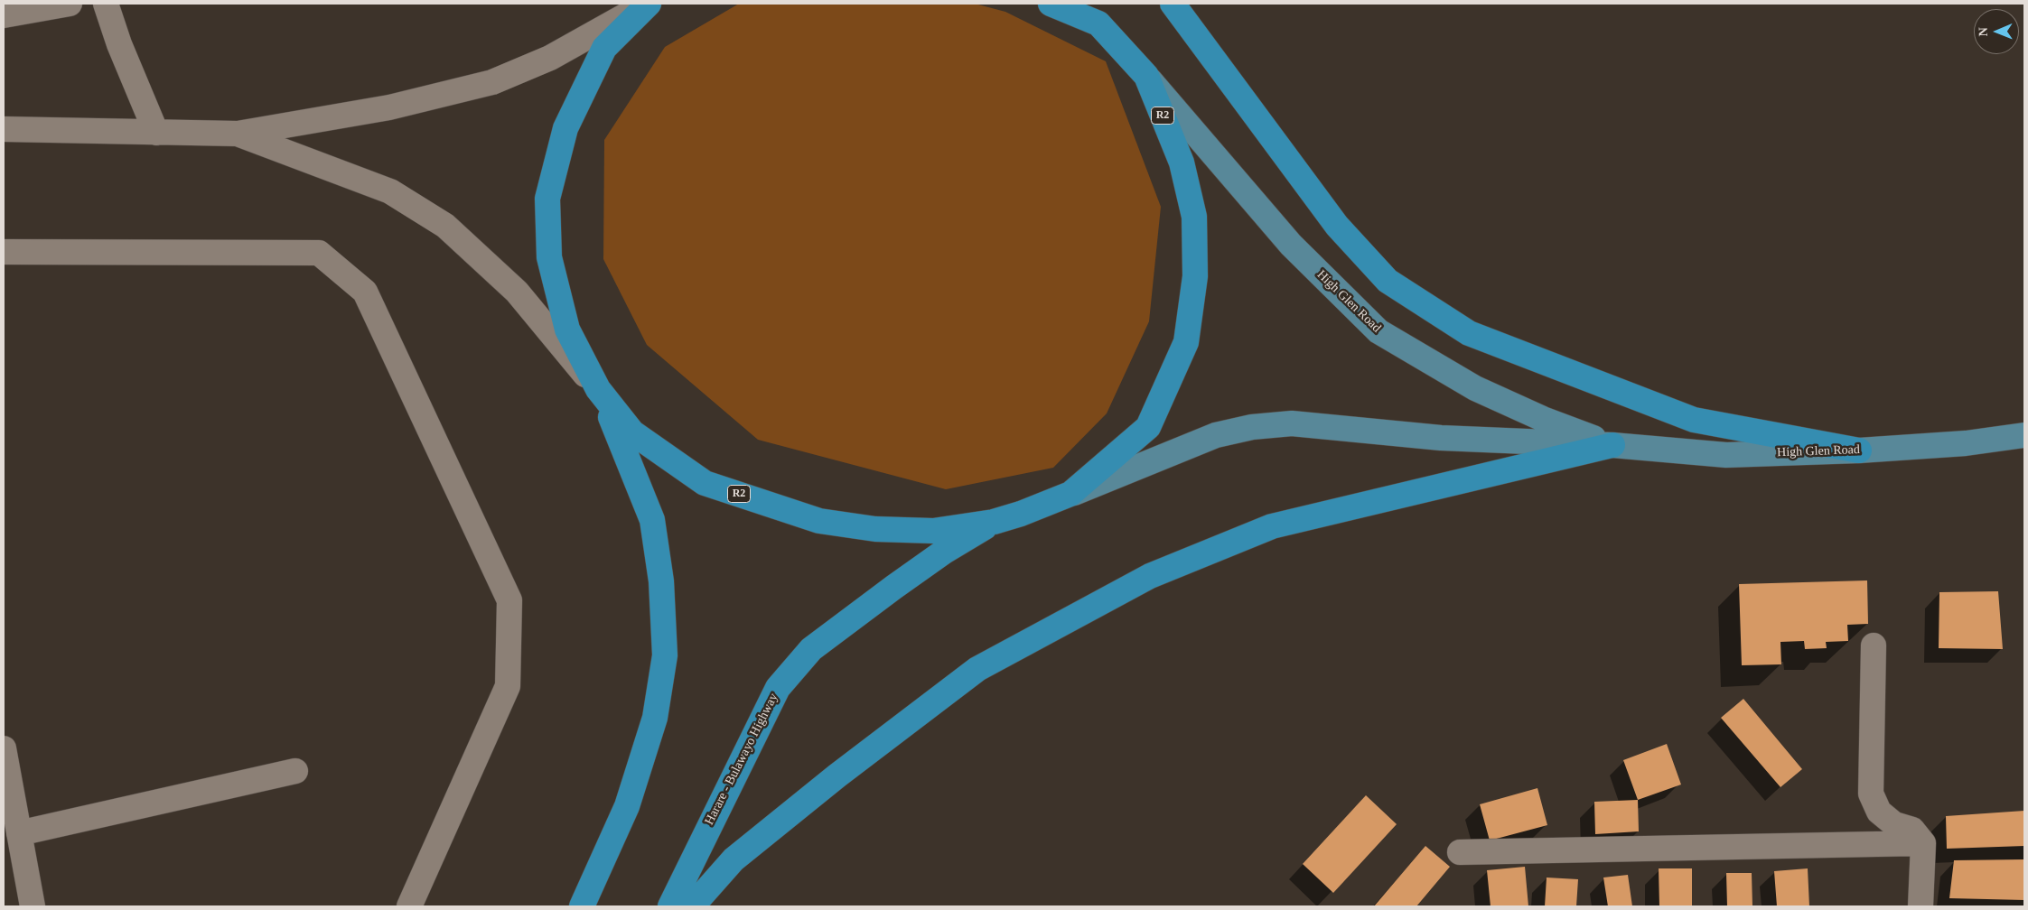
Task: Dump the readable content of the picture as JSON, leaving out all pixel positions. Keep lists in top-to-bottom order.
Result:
{
  "streets": {
    "highway": ["R2", "Harare - Bulawayo Highway"],
    "main road": ["High Glen Road"]
  },
  "crossings": [
    ["High Glen Road", "Harare - Bulawayo Highway"]
  ],
  "north": "left"
}
